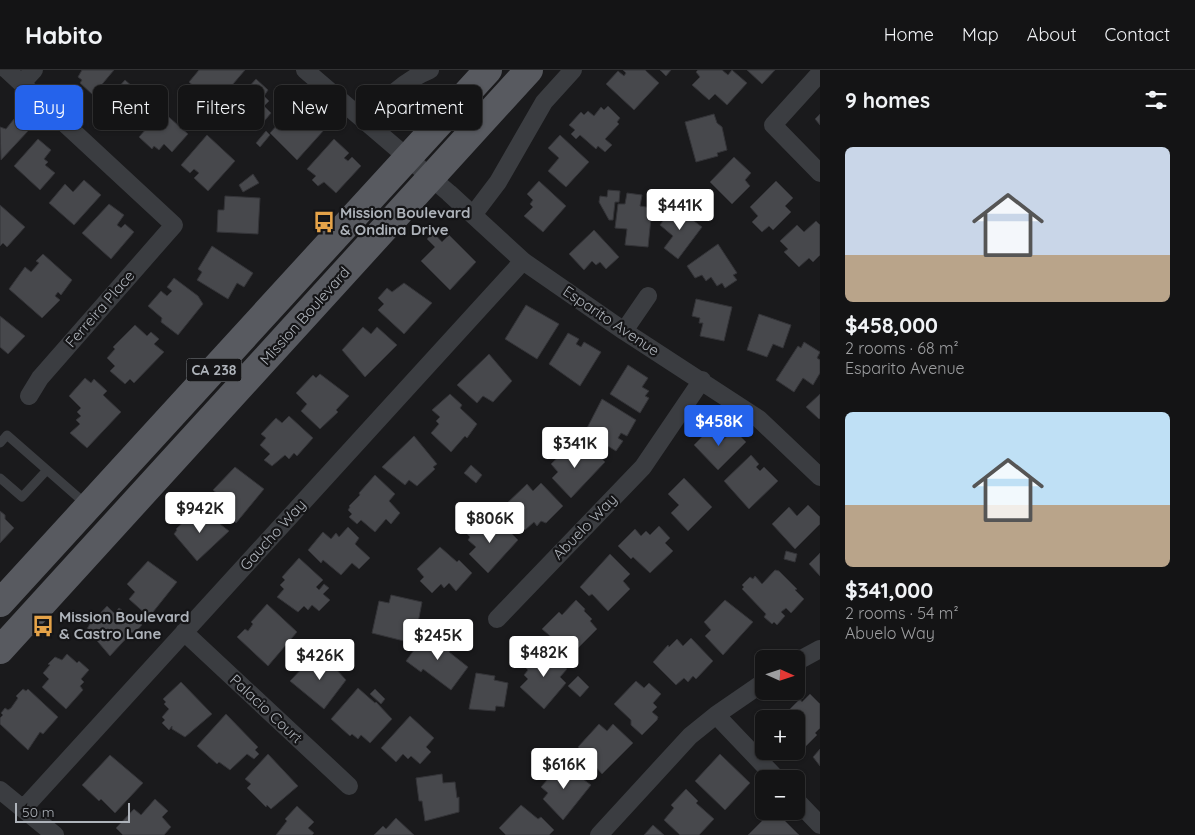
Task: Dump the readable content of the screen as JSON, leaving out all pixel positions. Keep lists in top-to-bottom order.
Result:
{
  "streets": {
    "main road": ["Mission Boulevard", "CA 238"],
    "street": [
      "Ferreira Place",
      "Esparito Avenue",
      "Abuelo Way",
      "Gaucho Way",
      "Palacio Court"
    ]
  },
  "crossings": [
    ["Mission Boulevard", "Esparito Avenue"],
    ["Esparito Avenue", "Abuelo Way"],
    ["Esparito Avenue", "Gaucho Way"],
    ["Gaucho Way", "Palacio Court"]
  ],
  "places": {
    "bus stop": ["Mission Boulevard & Ondina Drive", "Mission Boulevard & Castro Lane"]
  },
  "scale_bar": "50 m",
  "north": "right",
  "page": {
    "header": "Habito",
    "nav": [
      "Home",
      "Map",
      "About",
      "Contact"
    ],
    "heading": "9 homes",
    "chip": [
      "Buy",
      "Rent",
      "Filters",
      "New",
      "Apartment"
    ],
    "list": [
      {
        "name": "$458,000",
        "note": "2 rooms · 68 m² · Esparito Avenue"
      },
      {
        "name": "$341,000",
        "note": "2 rooms · 54 m² · Abuelo Way"
      }
    ],
    "price": [
      "$441K",
      "$458K",
      "$341K",
      "$942K",
      "$806K",
      "$245K",
      "$482K",
      "$426K",
      "$616K"
    ],
    "map_buttons": ["+", "−"],
    "scale": "50 m"
  }
}
